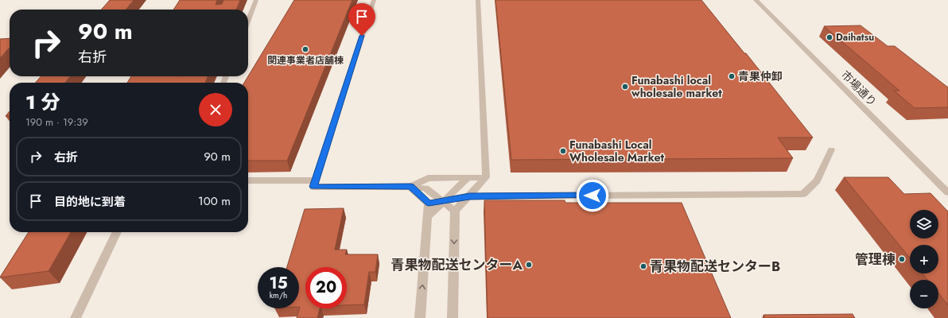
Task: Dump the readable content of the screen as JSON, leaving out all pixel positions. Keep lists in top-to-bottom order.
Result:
{
  "streets": {
    "street": ["市場通り"]
  },
  "places": [
    "Daihatsu",
    "関連事業者店舗棟",
    "青果仲卸",
    "Funabashi local wholesale market",
    "Funabashi Local Wholesale Market",
    "管理棟",
    "青果物配送センターA",
    "青果物配送センターB"
  ],
  "page": {
    "turn": ["90 m", "右折"],
    "heading": ["1 分", "190 m · 19:39"],
    "list": [
      {
        "name": "右折",
        "value": "90 m"
      },
      {
        "name": "目的地に到着",
        "value": "100 m"
      }
    ],
    "map_buttons": ["+", "−"],
    "speed": "15 km/h",
    "limit": "20"
  }
}
